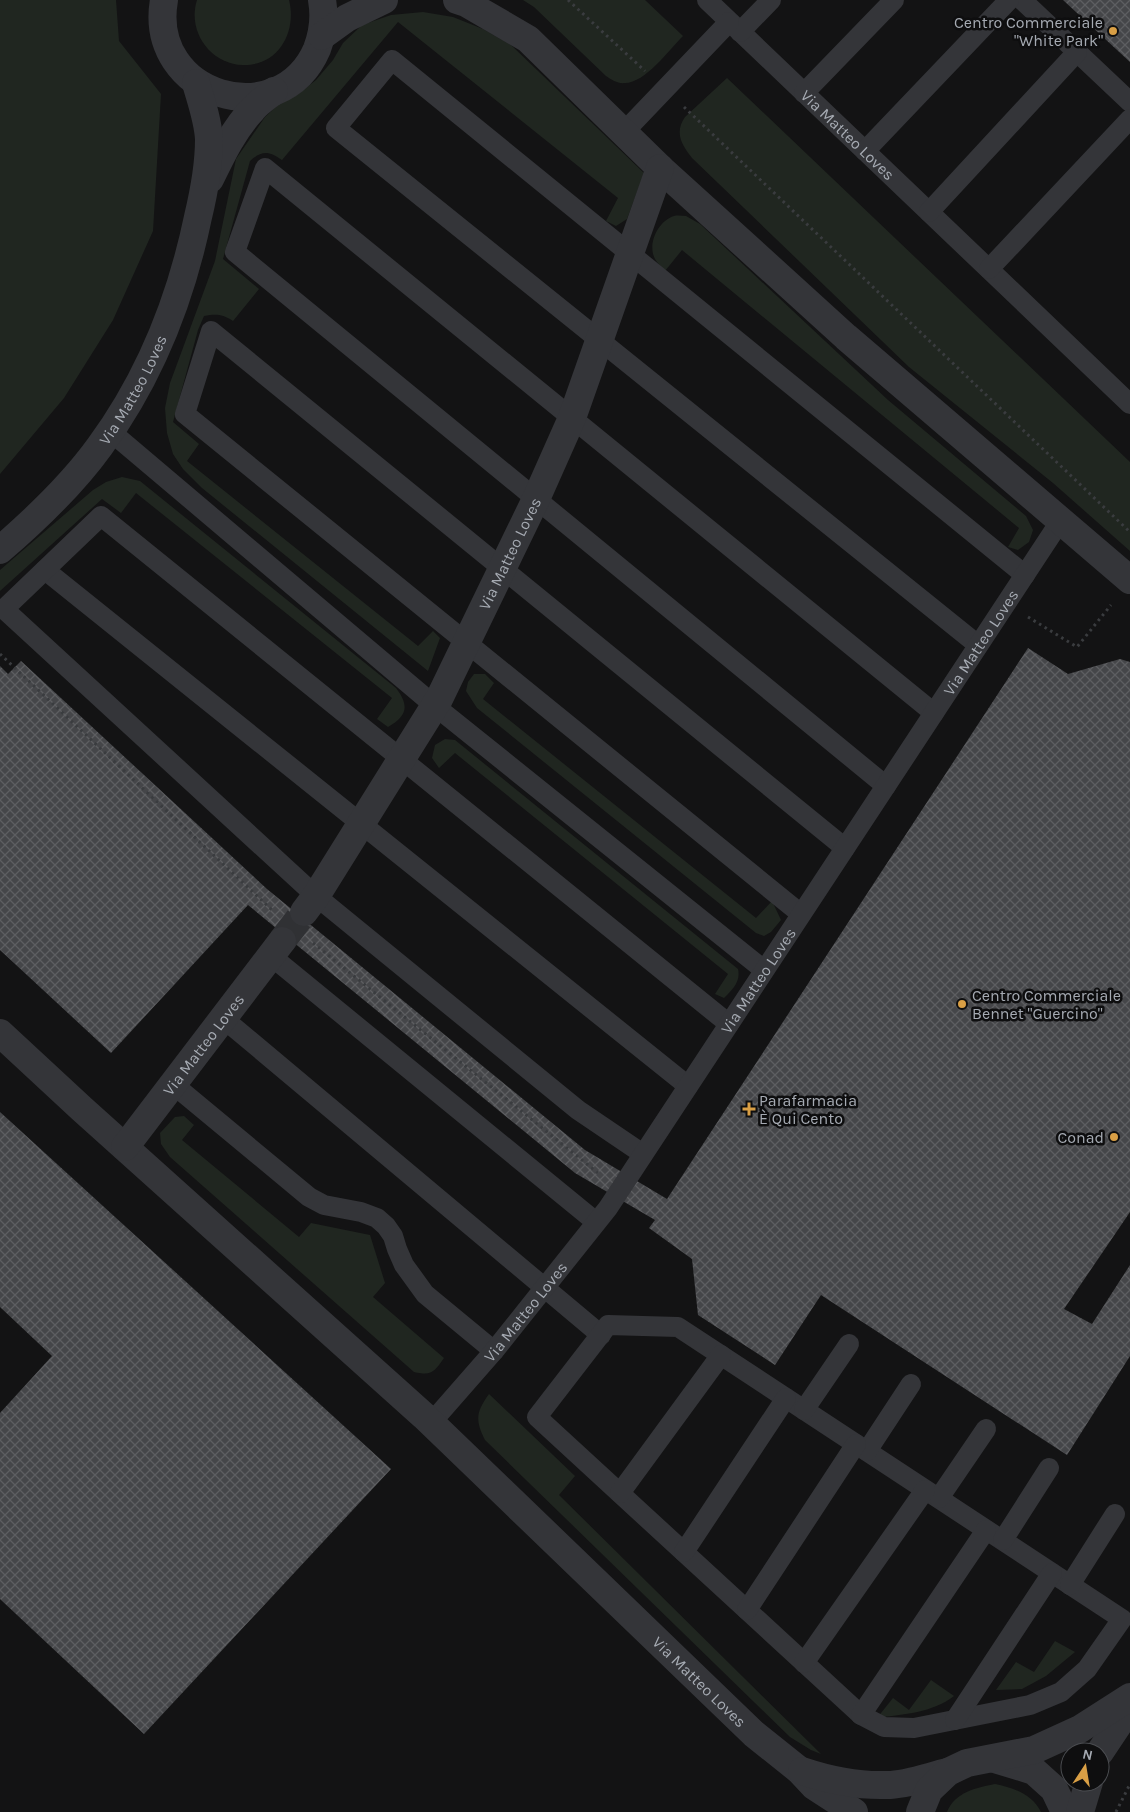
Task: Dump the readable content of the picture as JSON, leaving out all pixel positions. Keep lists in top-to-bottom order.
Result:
{
  "streets": {
    "street": ["Via Matteo Loves"]
  },
  "places": {
    "other": ["Centro Commerciale \"White Park\"", "Centro Commerciale Bennet \"Guercino\"", "Conad"],
    "health": ["Parafarmacia È Qui Cento"]
  },
  "north": "top"
}
